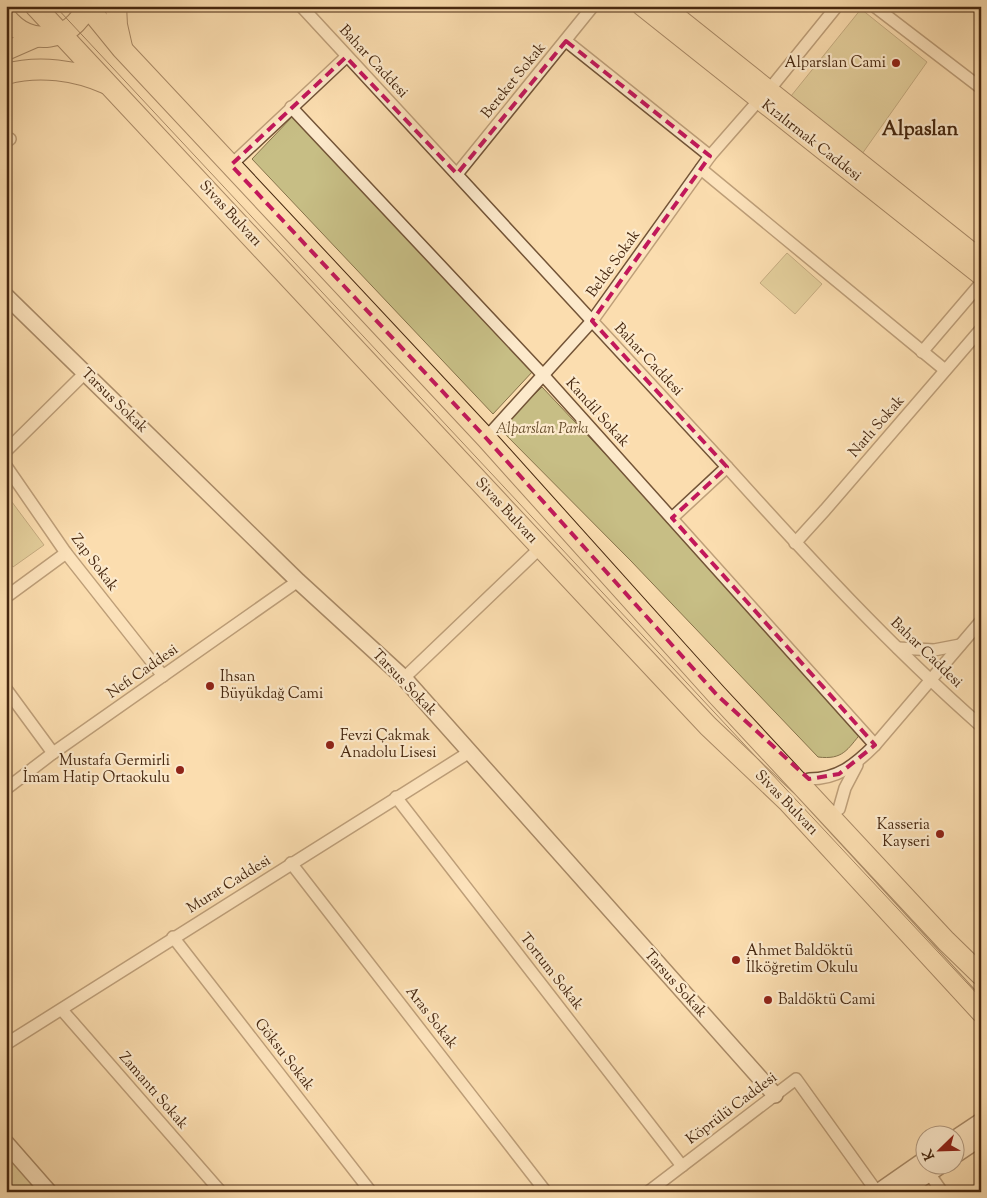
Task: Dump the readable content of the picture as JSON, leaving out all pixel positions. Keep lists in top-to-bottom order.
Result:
{
  "streets": {
    "highway": ["Sivas Bulvarı"],
    "main road": ["Kızılırmak Caddesi"],
    "street": [
      "Bahar Caddesi",
      "Bereket Sokak",
      "Belde Sokak",
      "Tarsus Sokak",
      "Kandil Sokak",
      "Narlı Sokak",
      "Zap Sokak",
      "Nefi Caddesi",
      "Murat Caddesi",
      "Tortum Sokak",
      "Aras Sokak",
      "Göksu Sokak",
      "Zamantı Sokak",
      "Köprülü Caddesi"
    ]
  },
  "crossings": [
    ["Bahar Caddesi", "Bereket Sokak"],
    ["Bahar Caddesi", "Belde Sokak"],
    ["Bahar Caddesi", "Narlı Sokak"],
    ["Kızılırmak Caddesi", "Belde Sokak"],
    ["Sivas Bulvarı", "Belde Sokak"],
    ["Belde Sokak", "Kandil Sokak"],
    ["Tarsus Sokak", "Nefi Caddesi"],
    ["Tarsus Sokak", "Murat Caddesi"],
    ["Tarsus Sokak", "Köprülü Caddesi"],
    ["Zap Sokak", "Nefi Caddesi"],
    ["Murat Caddesi", "Tortum Sokak"],
    ["Murat Caddesi", "Aras Sokak"],
    ["Murat Caddesi", "Göksu Sokak"],
    ["Murat Caddesi", "Zamantı Sokak"],
    ["Tortum Sokak", "Köprülü Caddesi"]
  ],
  "districts": ["Alpaslan"],
  "parks": ["Alparslan Parkı"],
  "places": [
    "Alparslan Cami",
    "Ihsan Büyükdağ Cami",
    "Fevzi Çakmak Anadolu Lisesi",
    "Mustafa Germirli İmam Hatip Ortaokulu",
    "Kasseria Kayseri",
    "Ahmet Baldöktü İlköğretim Okulu",
    "Baldöktü Cami"
  ],
  "north": "bottom left"
}
